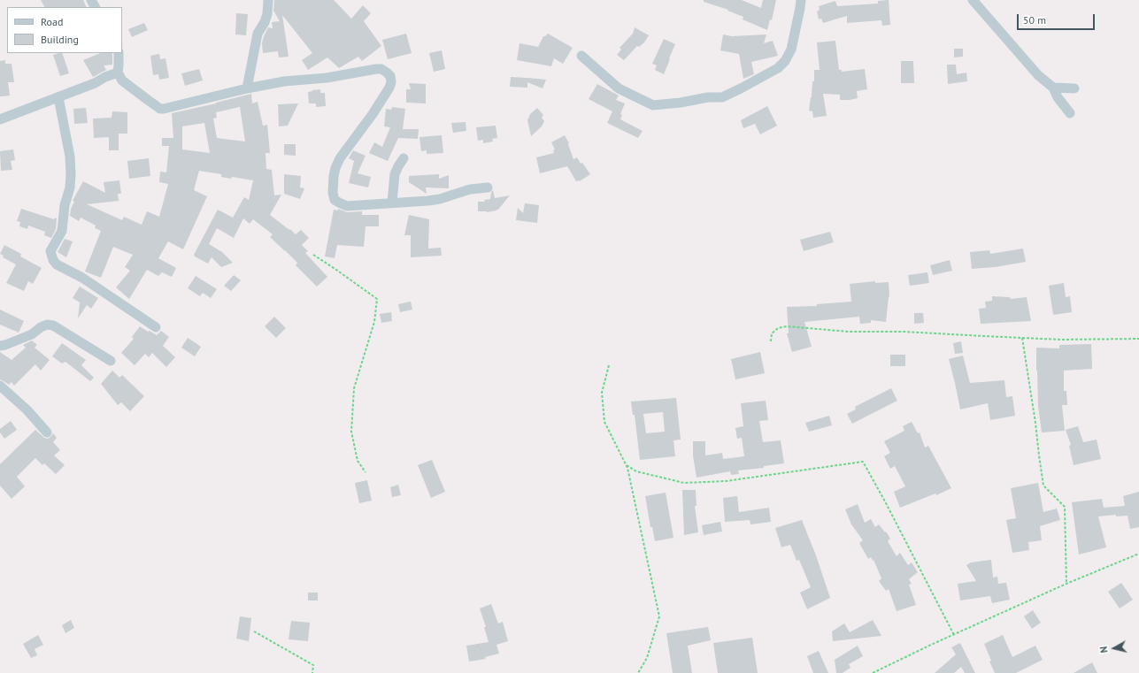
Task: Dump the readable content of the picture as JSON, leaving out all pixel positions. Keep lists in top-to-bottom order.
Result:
{
  "legend": ["Road", "Building"],
  "scale_bar": "50 m",
  "north": "left"
}
